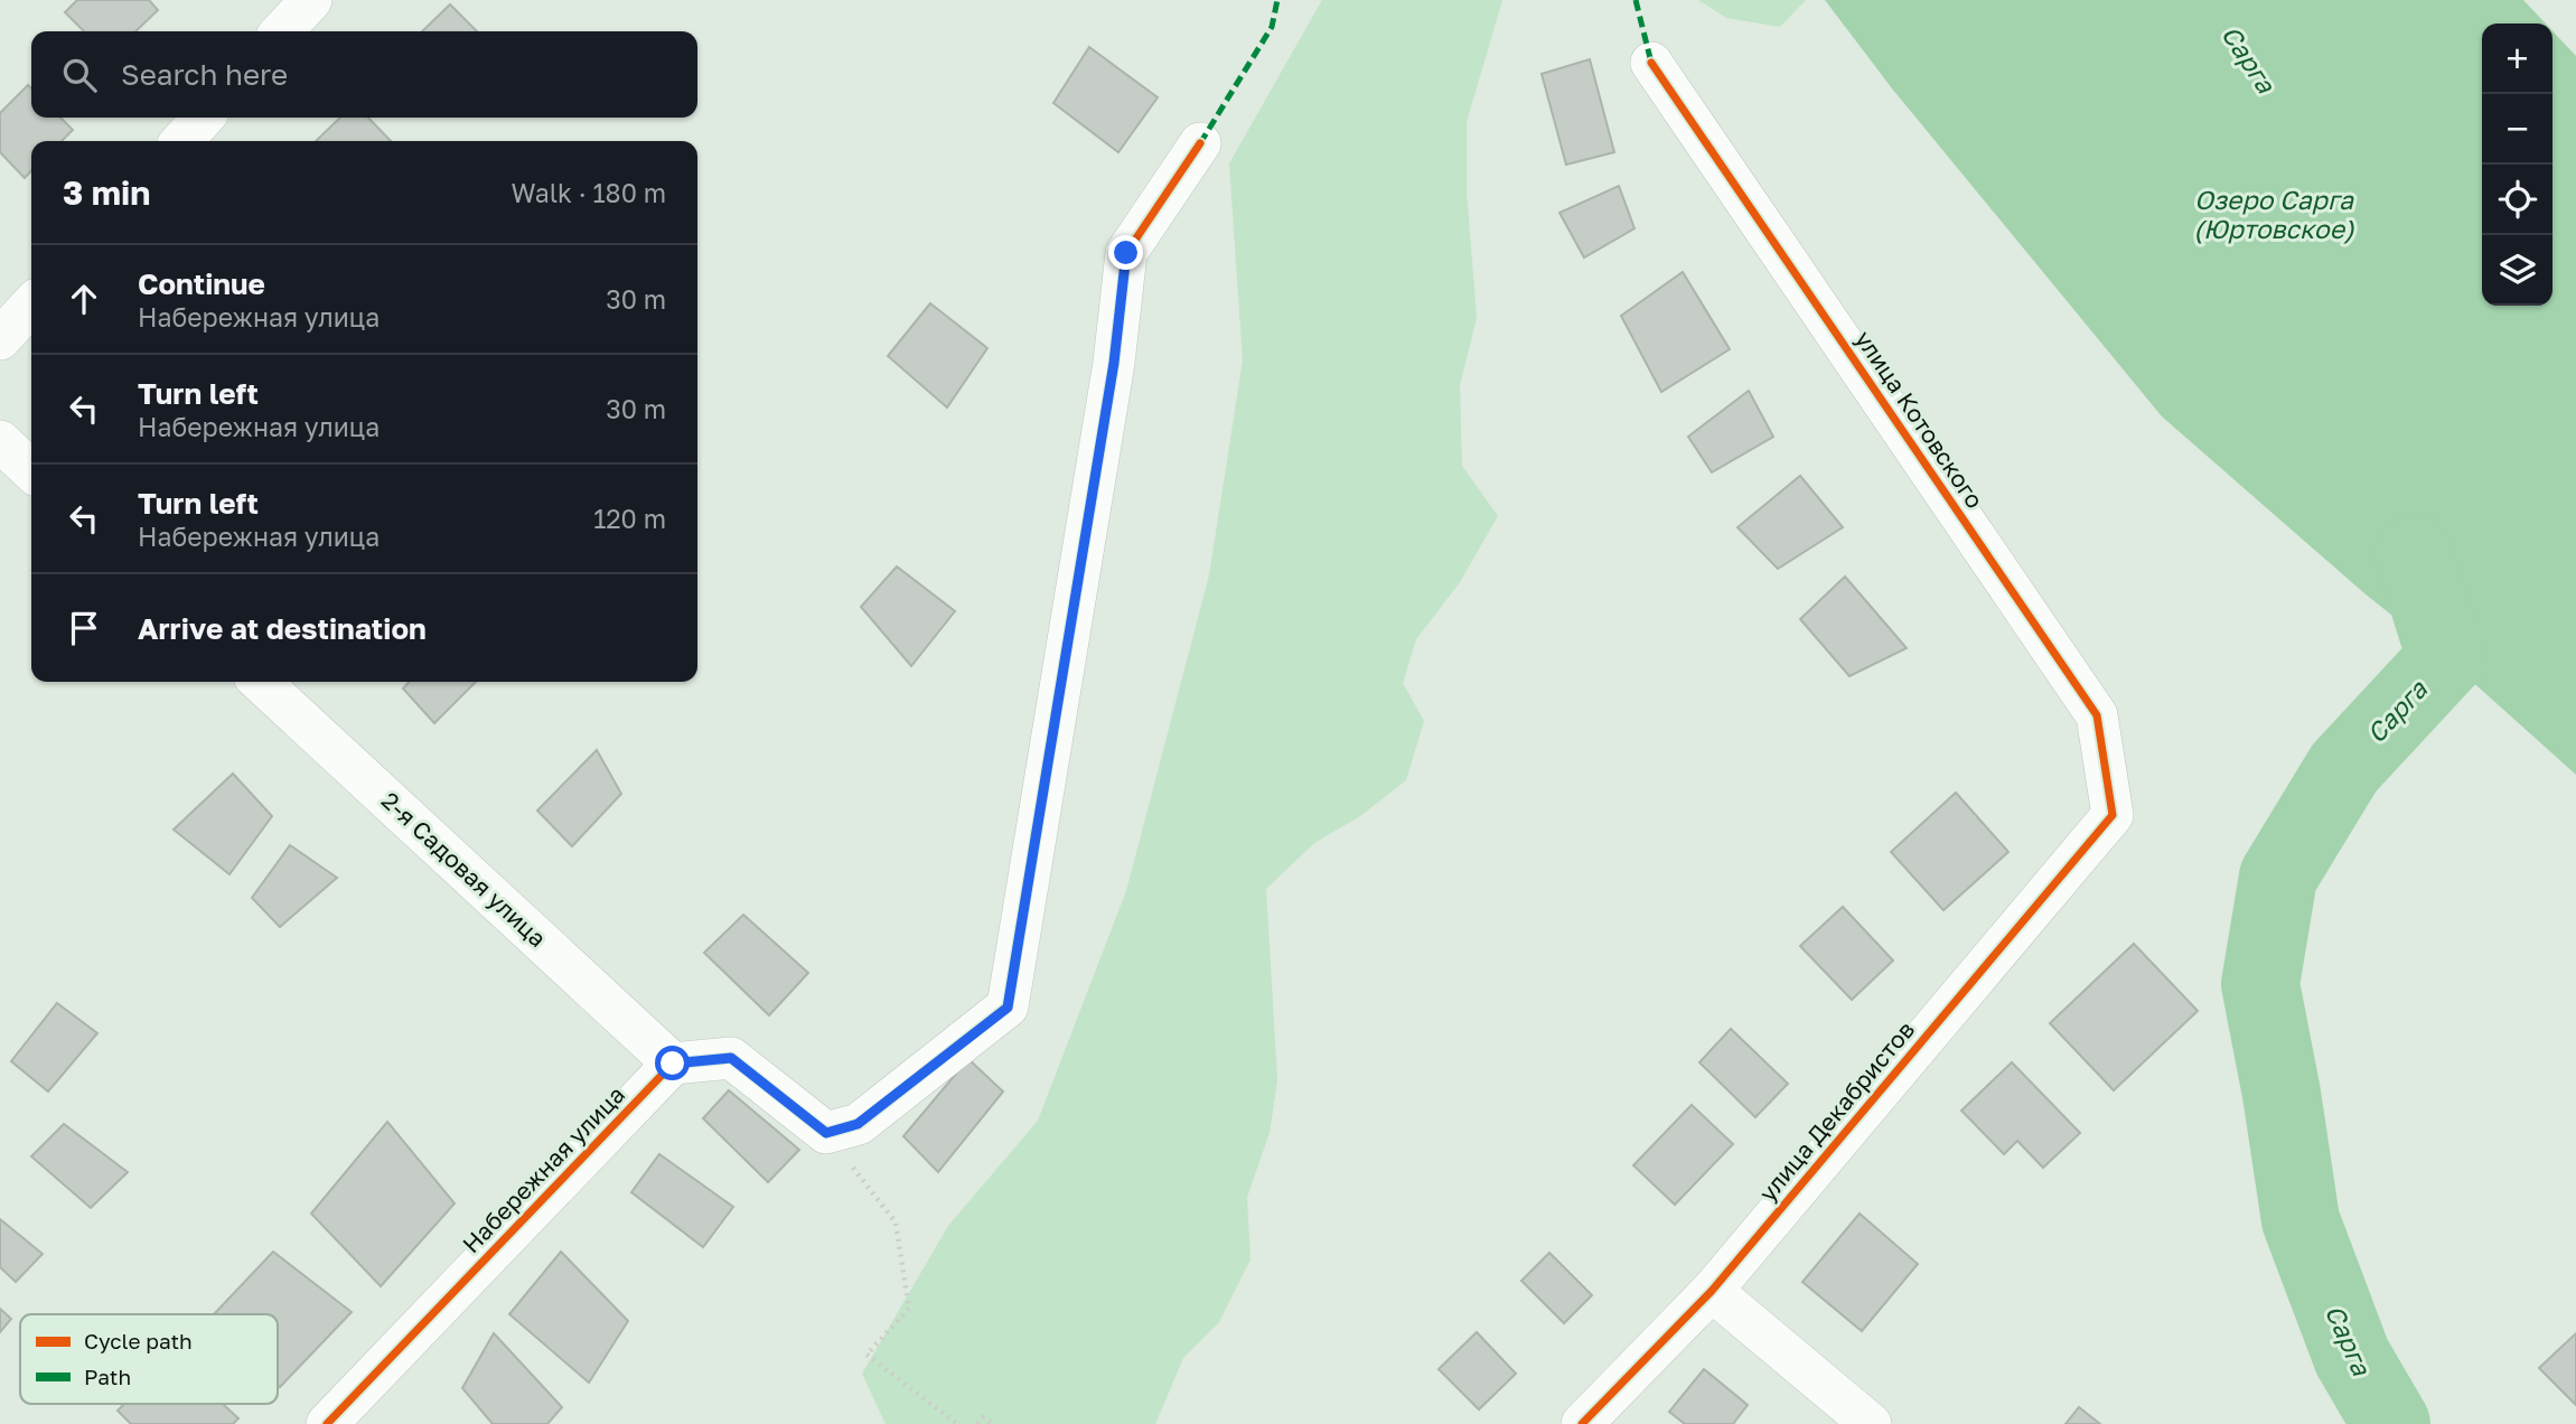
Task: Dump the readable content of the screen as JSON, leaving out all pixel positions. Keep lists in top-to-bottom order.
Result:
{
  "streets": {
    "street": [
      "улица Котовского",
      "2-я Садовая улица",
      "улица Декабристов",
      "Набережная улица"
    ]
  },
  "crossings": [
    ["улица Котовского", "улица Декабристов"],
    ["2-я Садовая улица", "Набережная улица"]
  ],
  "water": ["Сарга", "Озеро Сарга (Юртовское)"],
  "legend": ["Cycle path", "Path"],
  "page": {
    "map_buttons": ["+", "−"],
    "search": "Search here",
    "heading": ["3 min", "Walk · 180 m"],
    "list": [
      ["Continue", "Набережная улица", "30 m"],
      ["Turn left", "Набережная улица", "30 m"],
      ["Turn left", "Набережная улица", "120 m"],
      "Arrive at destination"
    ]
  }
}
